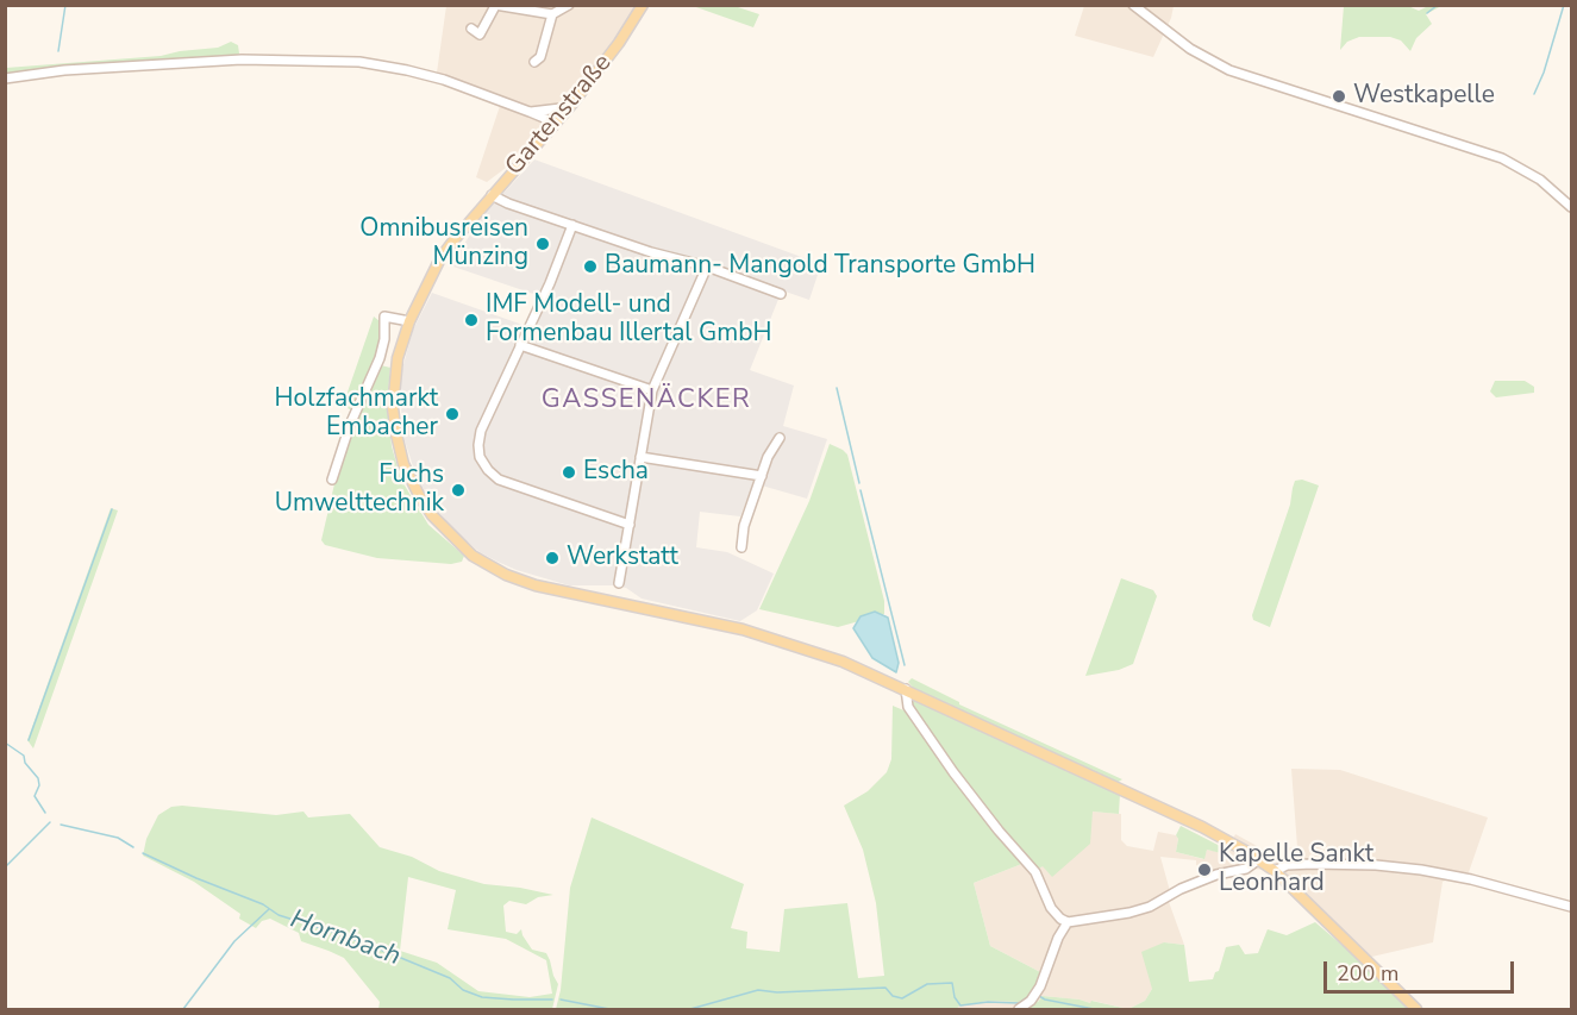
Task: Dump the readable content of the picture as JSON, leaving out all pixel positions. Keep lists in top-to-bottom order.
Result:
{
  "streets": {
    "main road": ["Gartenstraße"]
  },
  "districts": ["GASSENÄCKER"],
  "water": ["Hornbach"],
  "places": [
    "Westkapelle",
    "Omnibusreisen Münzing",
    "Baumann- Mangold Transporte GmbH",
    "IMF Modell- und Formenbau Illertal GmbH",
    "Holzfachmarkt Embacher",
    "Escha",
    "Fuchs Umwelttechnik",
    "Werkstatt",
    "Kapelle Sankt Leonhard"
  ],
  "scale_bar": "200 m"
}
